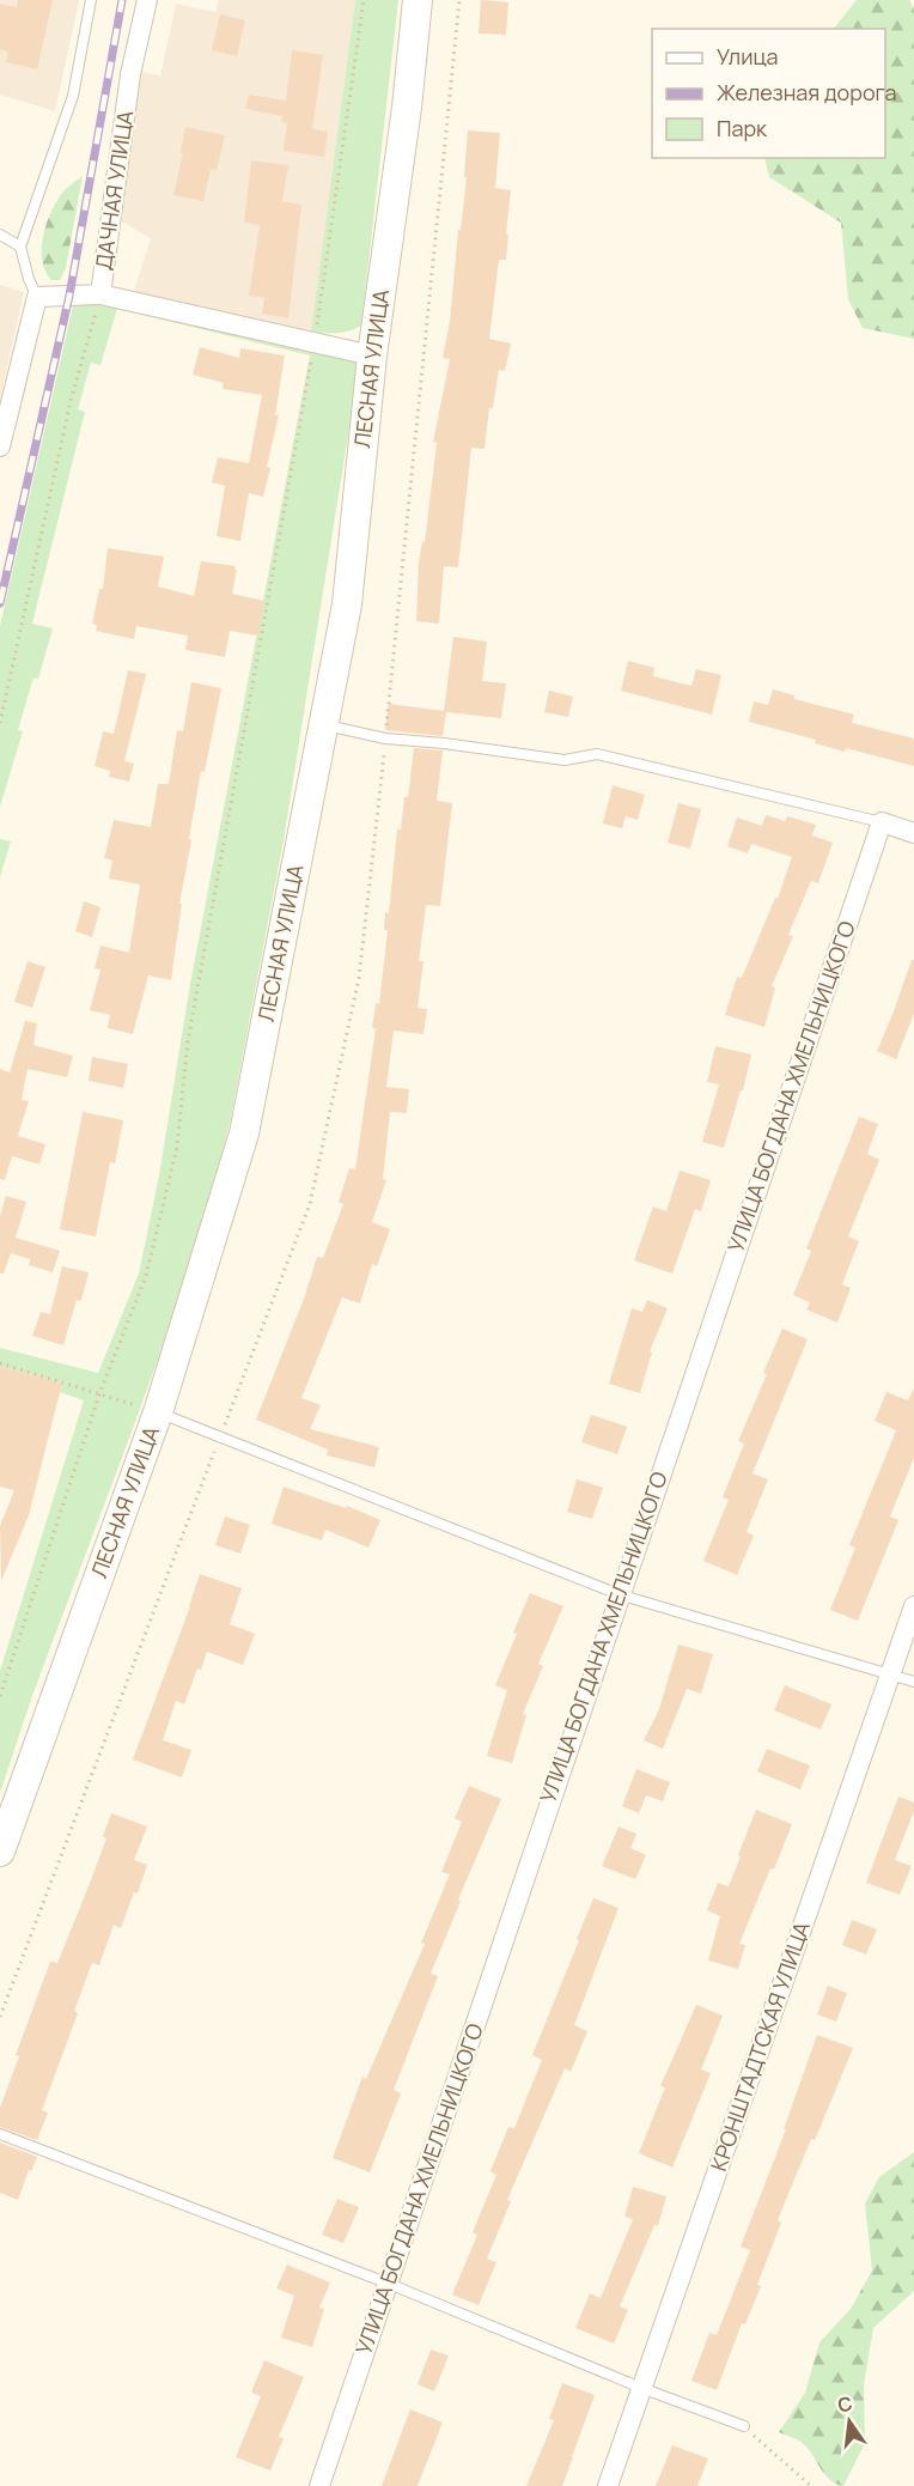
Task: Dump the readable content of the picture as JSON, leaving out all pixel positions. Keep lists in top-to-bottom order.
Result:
{
  "streets": {
    "street": [
      "ДАЧНАЯ УЛИЦА",
      "ЛЕСНАЯ УЛИЦА",
      "УЛИЦА БОГДАНА ХМЕЛЬНИЦКОГО",
      "КРОНШТАДТСКАЯ УЛИЦА"
    ]
  },
  "legend": ["Улица", "Железная дорога", "Парк"],
  "north": "top"
}
